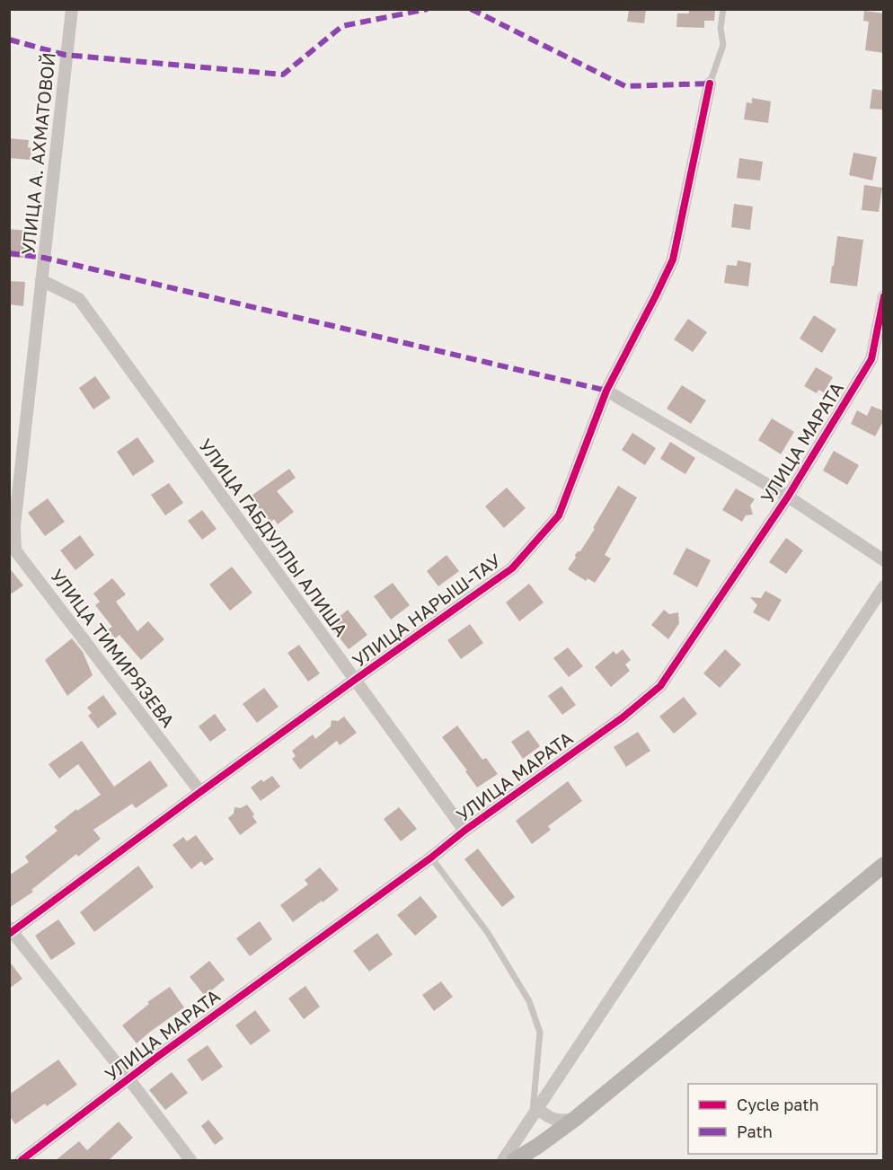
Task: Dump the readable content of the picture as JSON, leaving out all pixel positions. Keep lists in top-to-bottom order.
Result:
{
  "streets": {
    "street": [
      "УЛИЦА А. АХМАТОВОЙ",
      "УЛИЦА МАРАТА",
      "УЛИЦА ГАБДУЛЛЫ АЛИША",
      "УЛИЦА НАРЫШ-ТАУ",
      "УЛИЦА ТИМИРЯЗЕВА"
    ]
  },
  "crossings": [
    ["УЛИЦА А. АХМАТОВОЙ", "УЛИЦА ГАБДУЛЛЫ АЛИША"],
    ["УЛИЦА А. АХМАТОВОЙ", "УЛИЦА ТИМИРЯЗЕВА"],
    ["УЛИЦА МАРАТА", "УЛИЦА ГАБДУЛЛЫ АЛИША"],
    ["УЛИЦА ГАБДУЛЛЫ АЛИША", "УЛИЦА НАРЫШ-ТАУ"],
    ["УЛИЦА НАРЫШ-ТАУ", "УЛИЦА ТИМИРЯЗЕВА"]
  ],
  "legend": ["Cycle path", "Path"]
}
